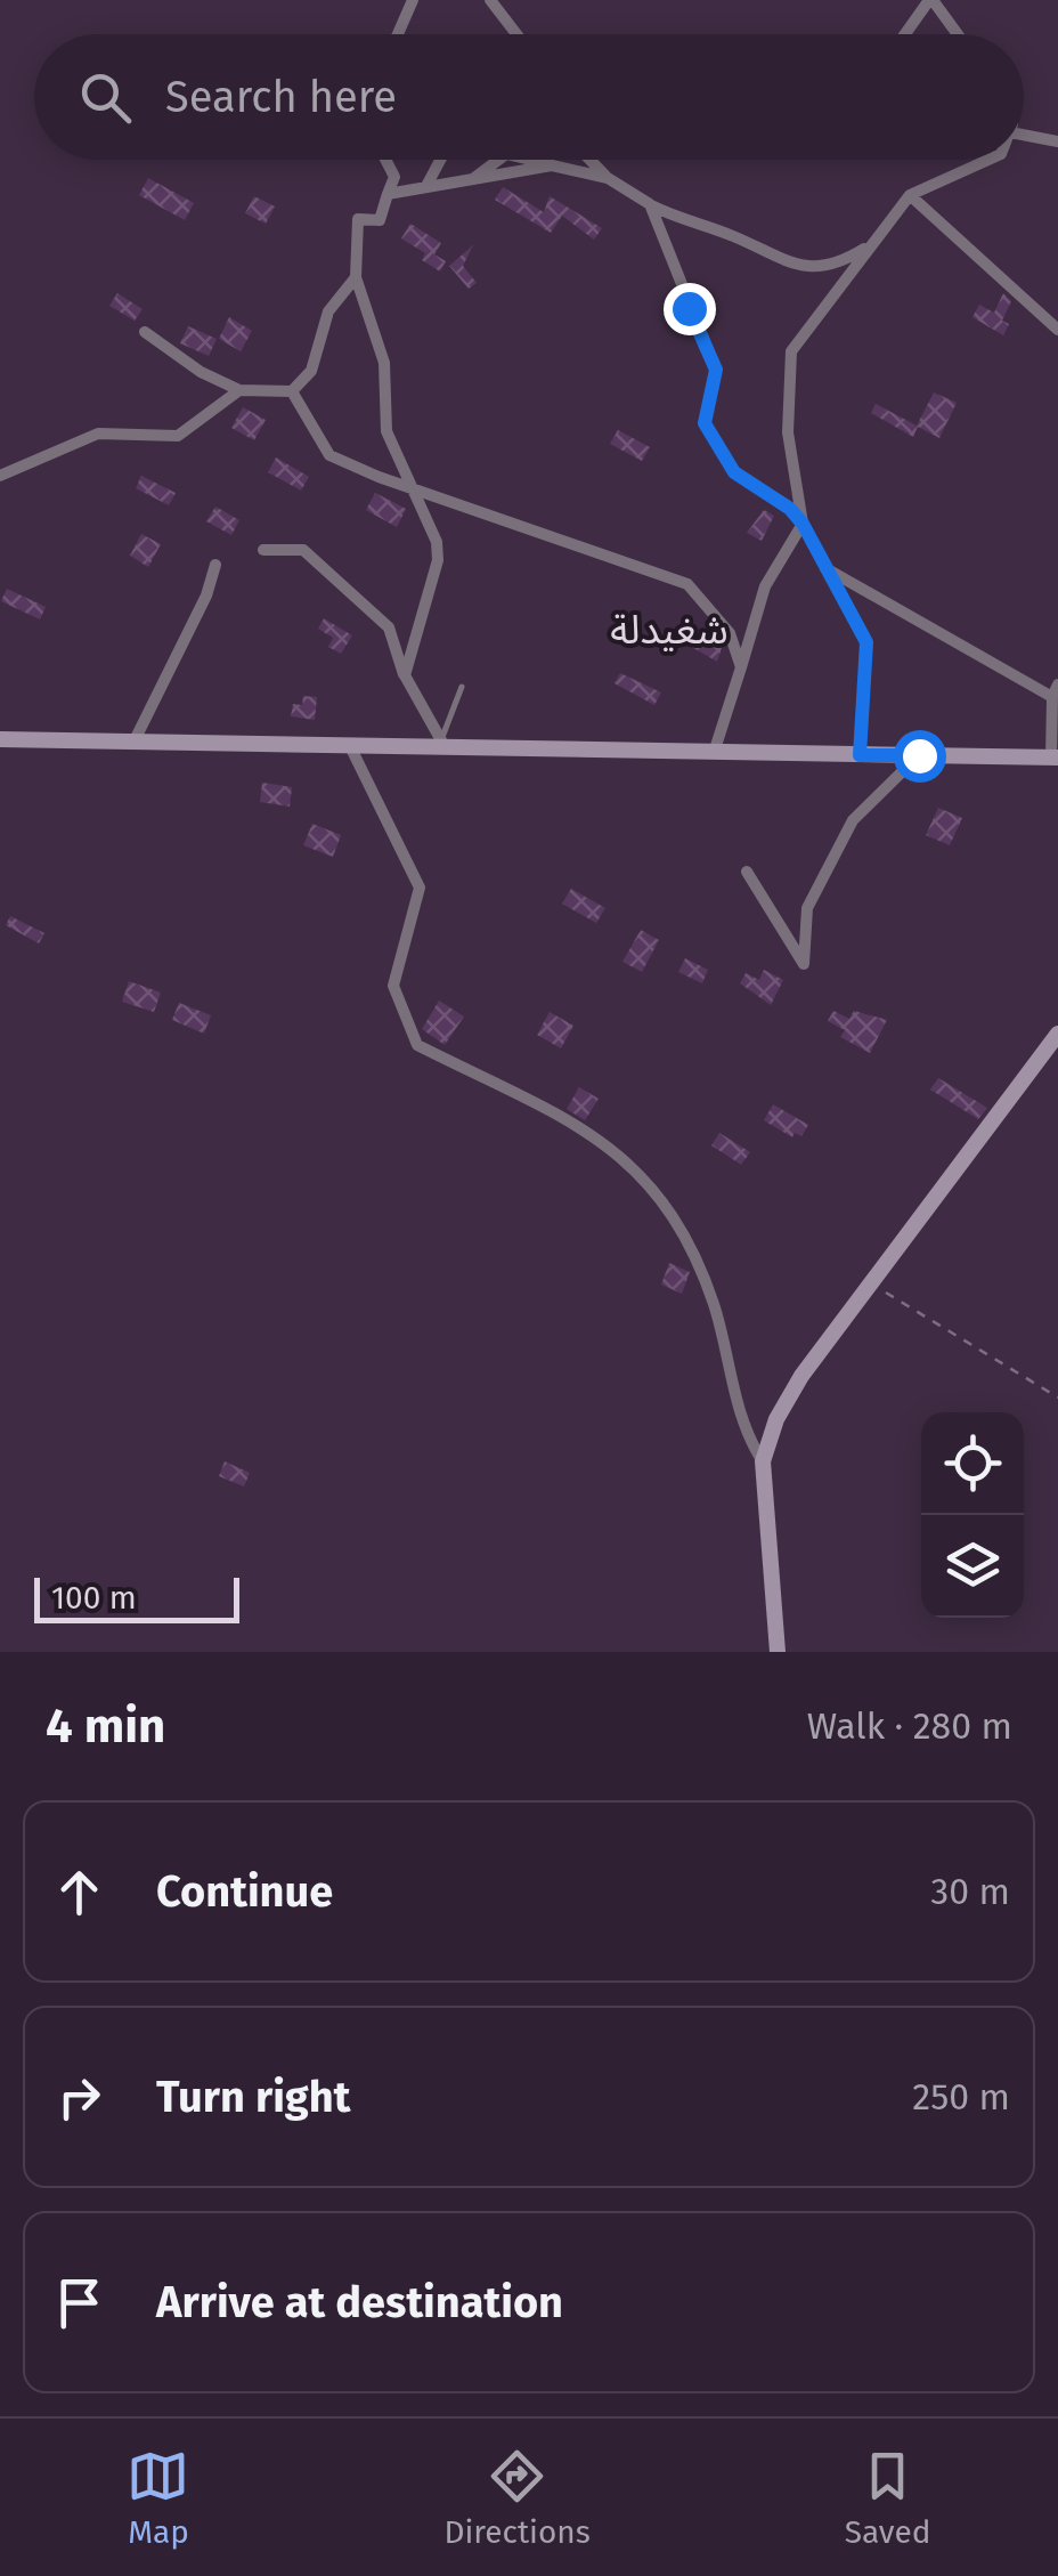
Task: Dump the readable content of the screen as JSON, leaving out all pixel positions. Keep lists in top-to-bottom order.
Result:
{
  "districts": ["شغيدلة"],
  "scale_bar": "100 m",
  "page": {
    "search": "Search here",
    "scale": "100 m",
    "heading": ["4 min", "Walk · 280 m"],
    "list": [
      ["Continue", "30 m"],
      ["Turn right", "250 m"],
      "Arrive at destination"
    ],
    "nav": ["Map", "Directions", "Saved"]
  }
}
